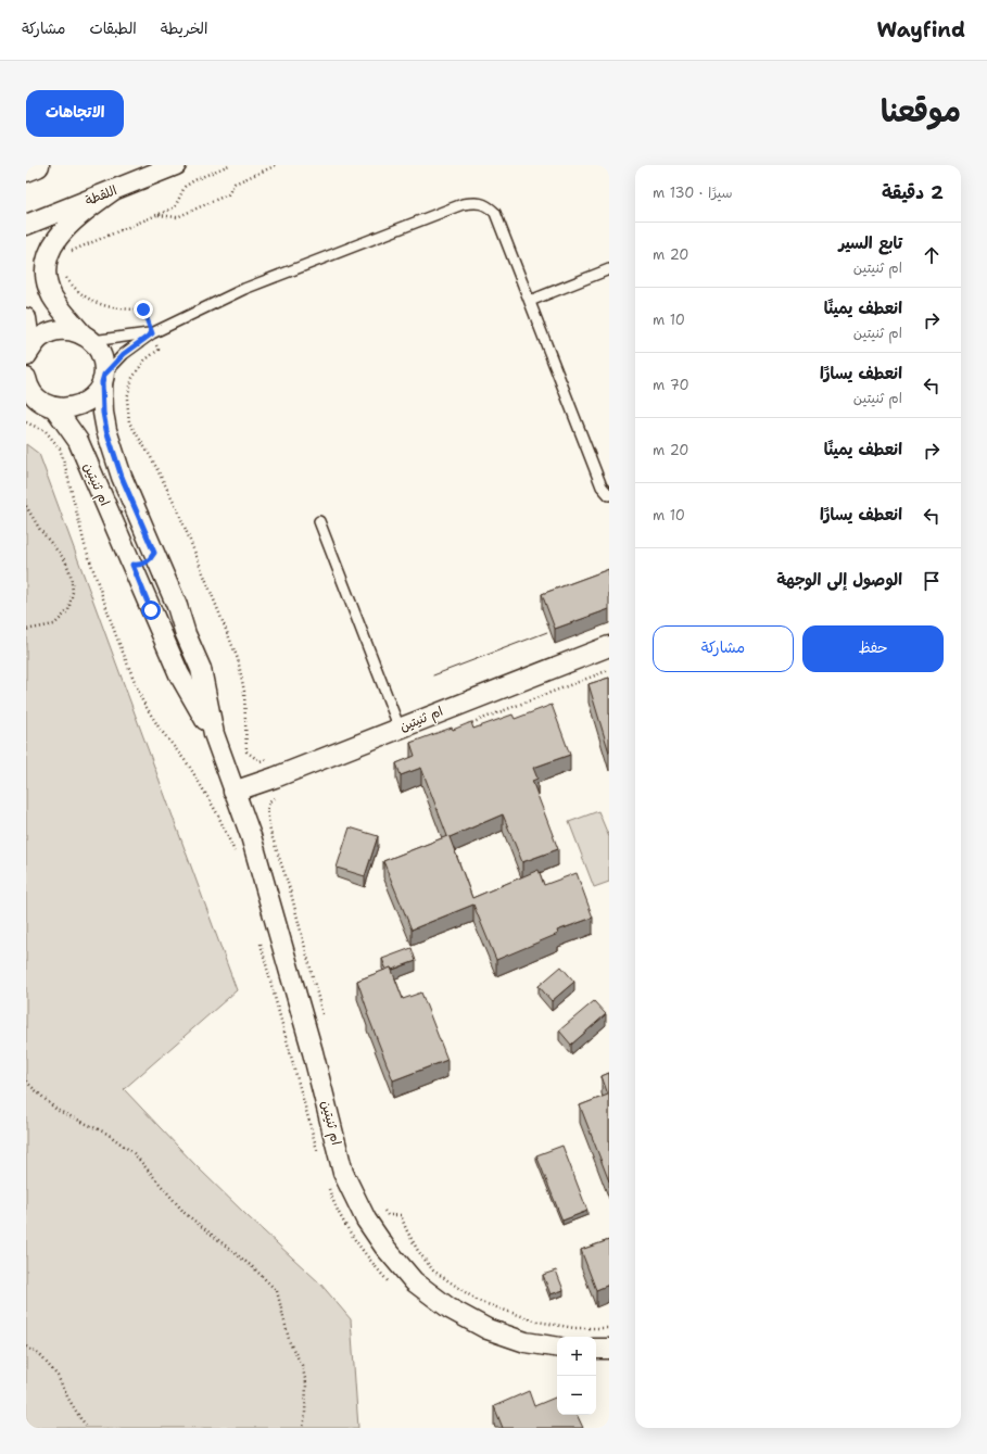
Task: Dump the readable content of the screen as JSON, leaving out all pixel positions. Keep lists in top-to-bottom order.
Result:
{
  "streets": {
    "street": ["اللقطة", "ام ثنيتين"]
  },
  "page": {
    "header": "Wayfind",
    "nav": ["الخريطة", "الطبقات", "مشاركة"],
    "title": "موقعنا",
    "buttons": [
      "الاتجاهات",
      ["حفظ", "مشاركة"]
    ],
    "heading": ["2 دقيقة", "سيرًا · 130 m"],
    "list": [
      ["تابع السير", "ام ثنيتين", "20 m"],
      ["انعطف يمينًا", "ام ثنيتين", "10 m"],
      ["انعطف يسارًا", "ام ثنيتين", "70 m"],
      ["انعطف يمينًا", "20 m"],
      ["انعطف يسارًا", "10 m"],
      "الوصول إلى الوجهة"
    ],
    "map_buttons": ["+", "−"]
  }
}
